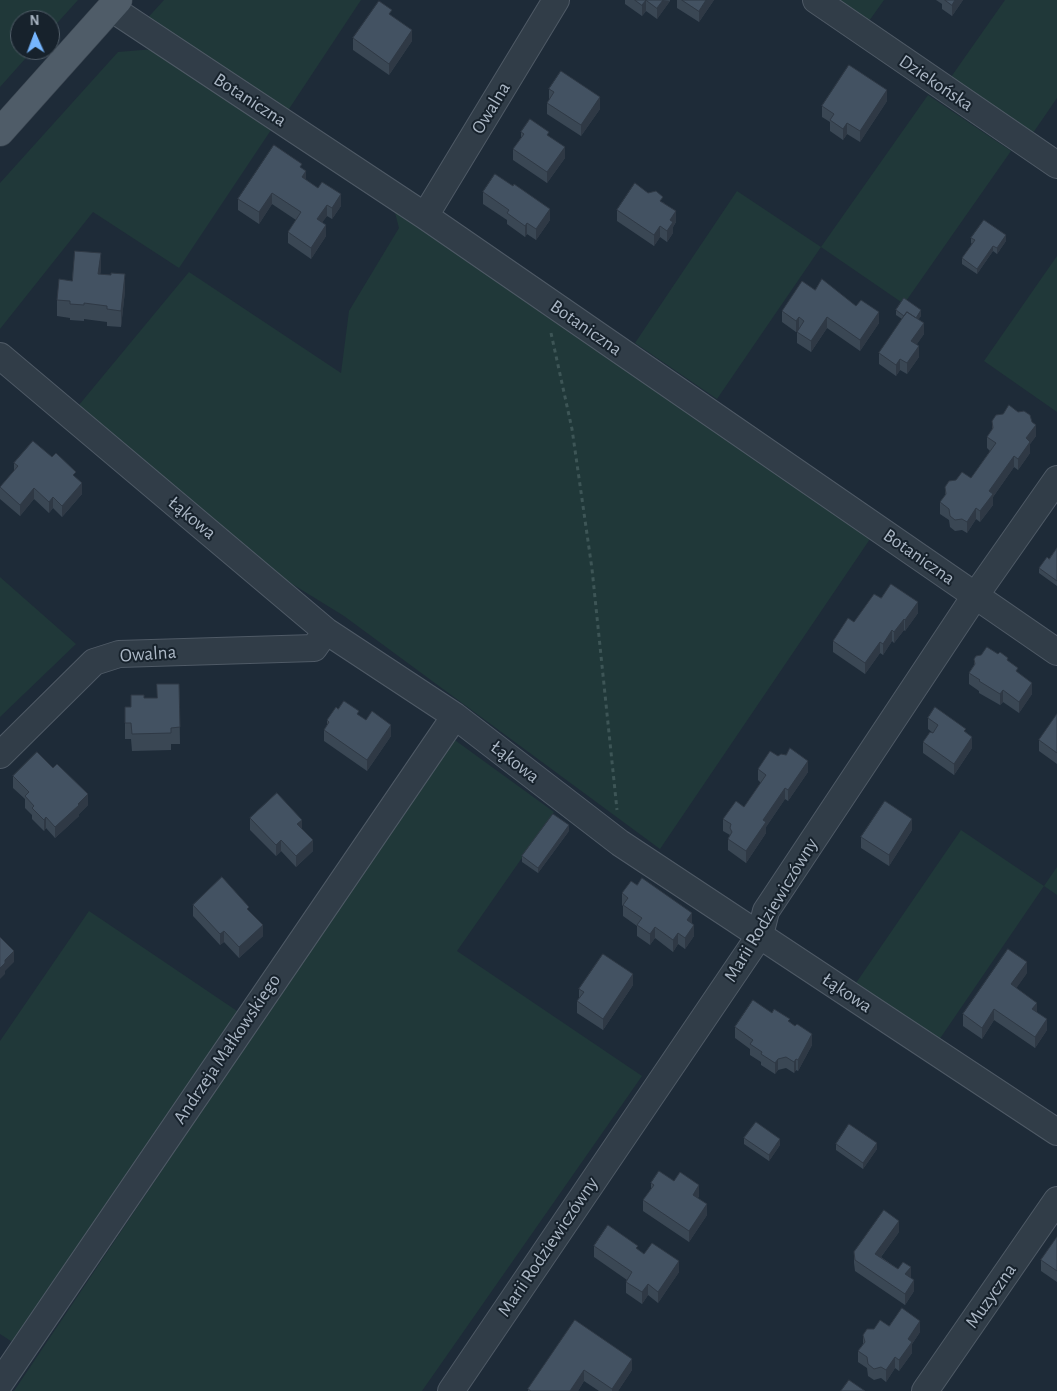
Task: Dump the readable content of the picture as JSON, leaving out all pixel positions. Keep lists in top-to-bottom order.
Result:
{
  "streets": {
    "street": [
      "Dziekońska",
      "Botaniczna",
      "Owalna",
      "Łąkowa",
      "Marii Rodziewiczówny",
      "Andrzeja Małkowskiego",
      "Muzyczna"
    ]
  },
  "crossings": [
    ["Botaniczna", "Owalna"],
    ["Botaniczna", "Marii Rodziewiczówny"],
    ["Owalna", "Łąkowa"],
    ["Łąkowa", "Marii Rodziewiczówny"],
    ["Łąkowa", "Andrzeja Małkowskiego"]
  ],
  "north": "top"
}
